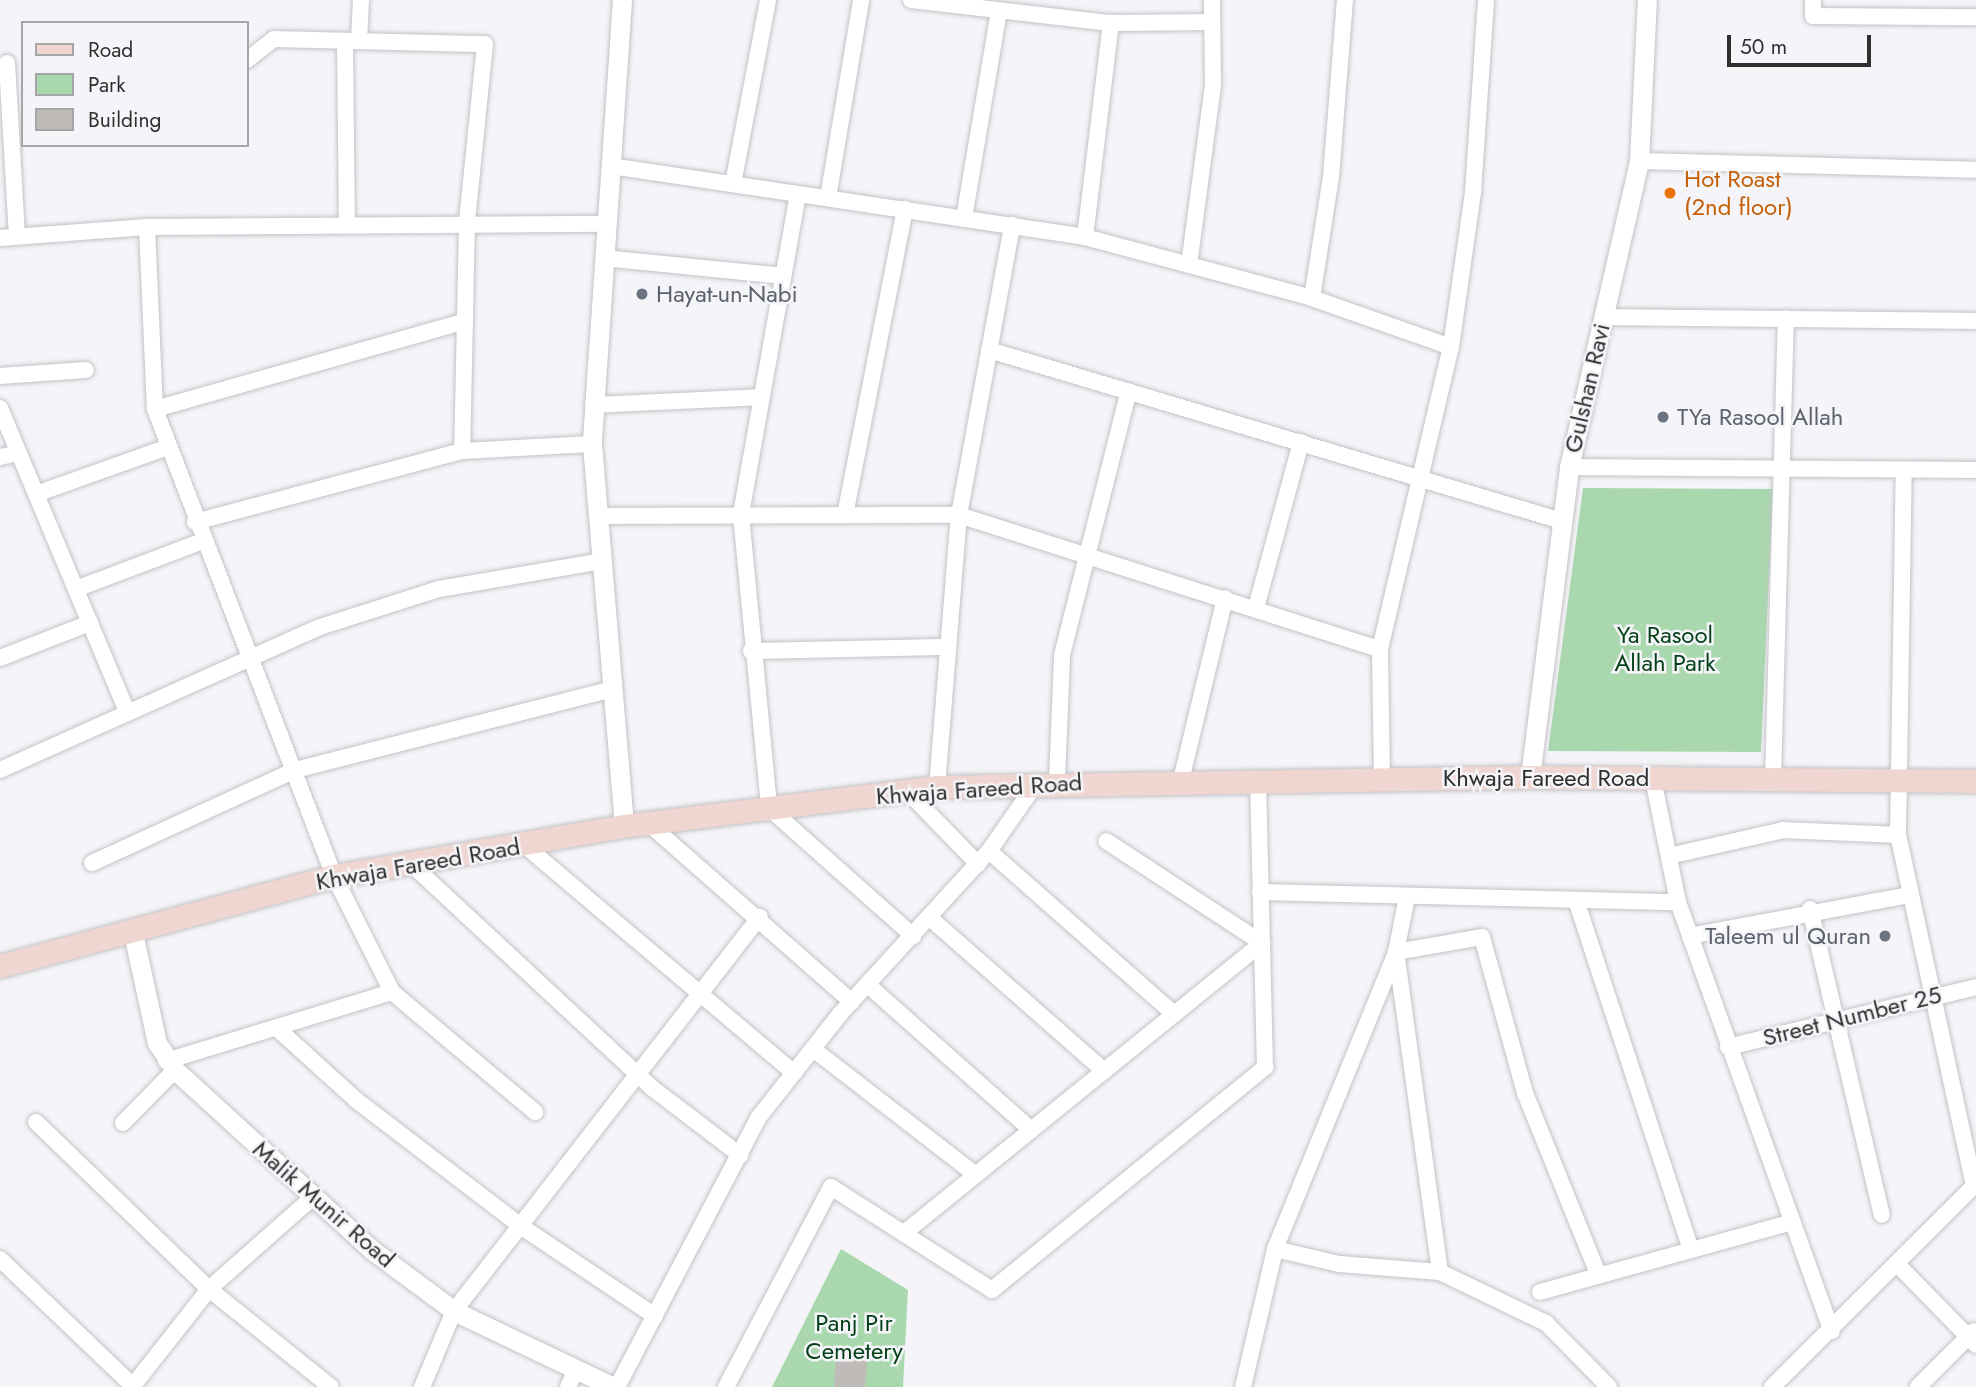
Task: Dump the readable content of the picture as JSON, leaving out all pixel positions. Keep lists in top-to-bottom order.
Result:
{
  "streets": {
    "main road": ["Khwaja Fareed Road"],
    "street": ["Gulshan Ravi", "Street Number 25", "Malik Munir Road"]
  },
  "crossings": [
    ["Gulshan Ravi", "Khwaja Fareed Road"]
  ],
  "parks": ["Ya Rasool Allah Park", "Panj Pir Cemetery"],
  "places": [
    "Hot Roast (2nd floor)",
    "Hayat-un-Nabi",
    "TYa Rasool Allah",
    "Taleem ul Quran"
  ],
  "legend": ["Road", "Park", "Building"],
  "scale_bar": "50 m"
}
